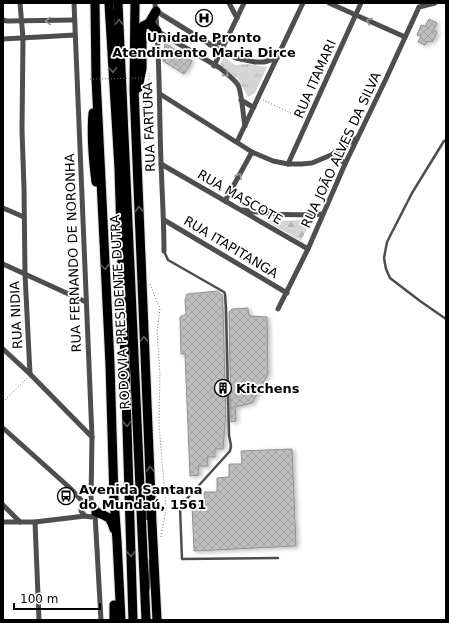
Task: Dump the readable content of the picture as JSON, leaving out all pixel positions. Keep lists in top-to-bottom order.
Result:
{
  "streets": {
    "highway": ["RODOVIA PRESIDENTE DUTRA"],
    "street": [
      "RUA ITAMARI",
      "RUA FARTURA",
      "RUA JOÃO ALVES DA SILVA",
      "RUA MASCOTE",
      "RUA ITAPITANGA",
      "RUA FERNANDO DE NORONHA",
      "RUA NIDIA"
    ]
  },
  "crossings": [
    ["RUA FARTURA", "RUA MASCOTE"],
    ["RUA FARTURA", "RUA ITAPITANGA"],
    ["RUA JOÃO ALVES DA SILVA", "RUA MASCOTE"],
    ["RUA JOÃO ALVES DA SILVA", "RUA ITAPITANGA"]
  ],
  "places": {
    "hospital": ["Unidade Pronto Atendimento Maria Dirce"],
    "building": ["Kitchens"],
    "bus stop": ["Avenida Santana do Mundaú, 1561"]
  },
  "scale_bar": "100 m"
}
